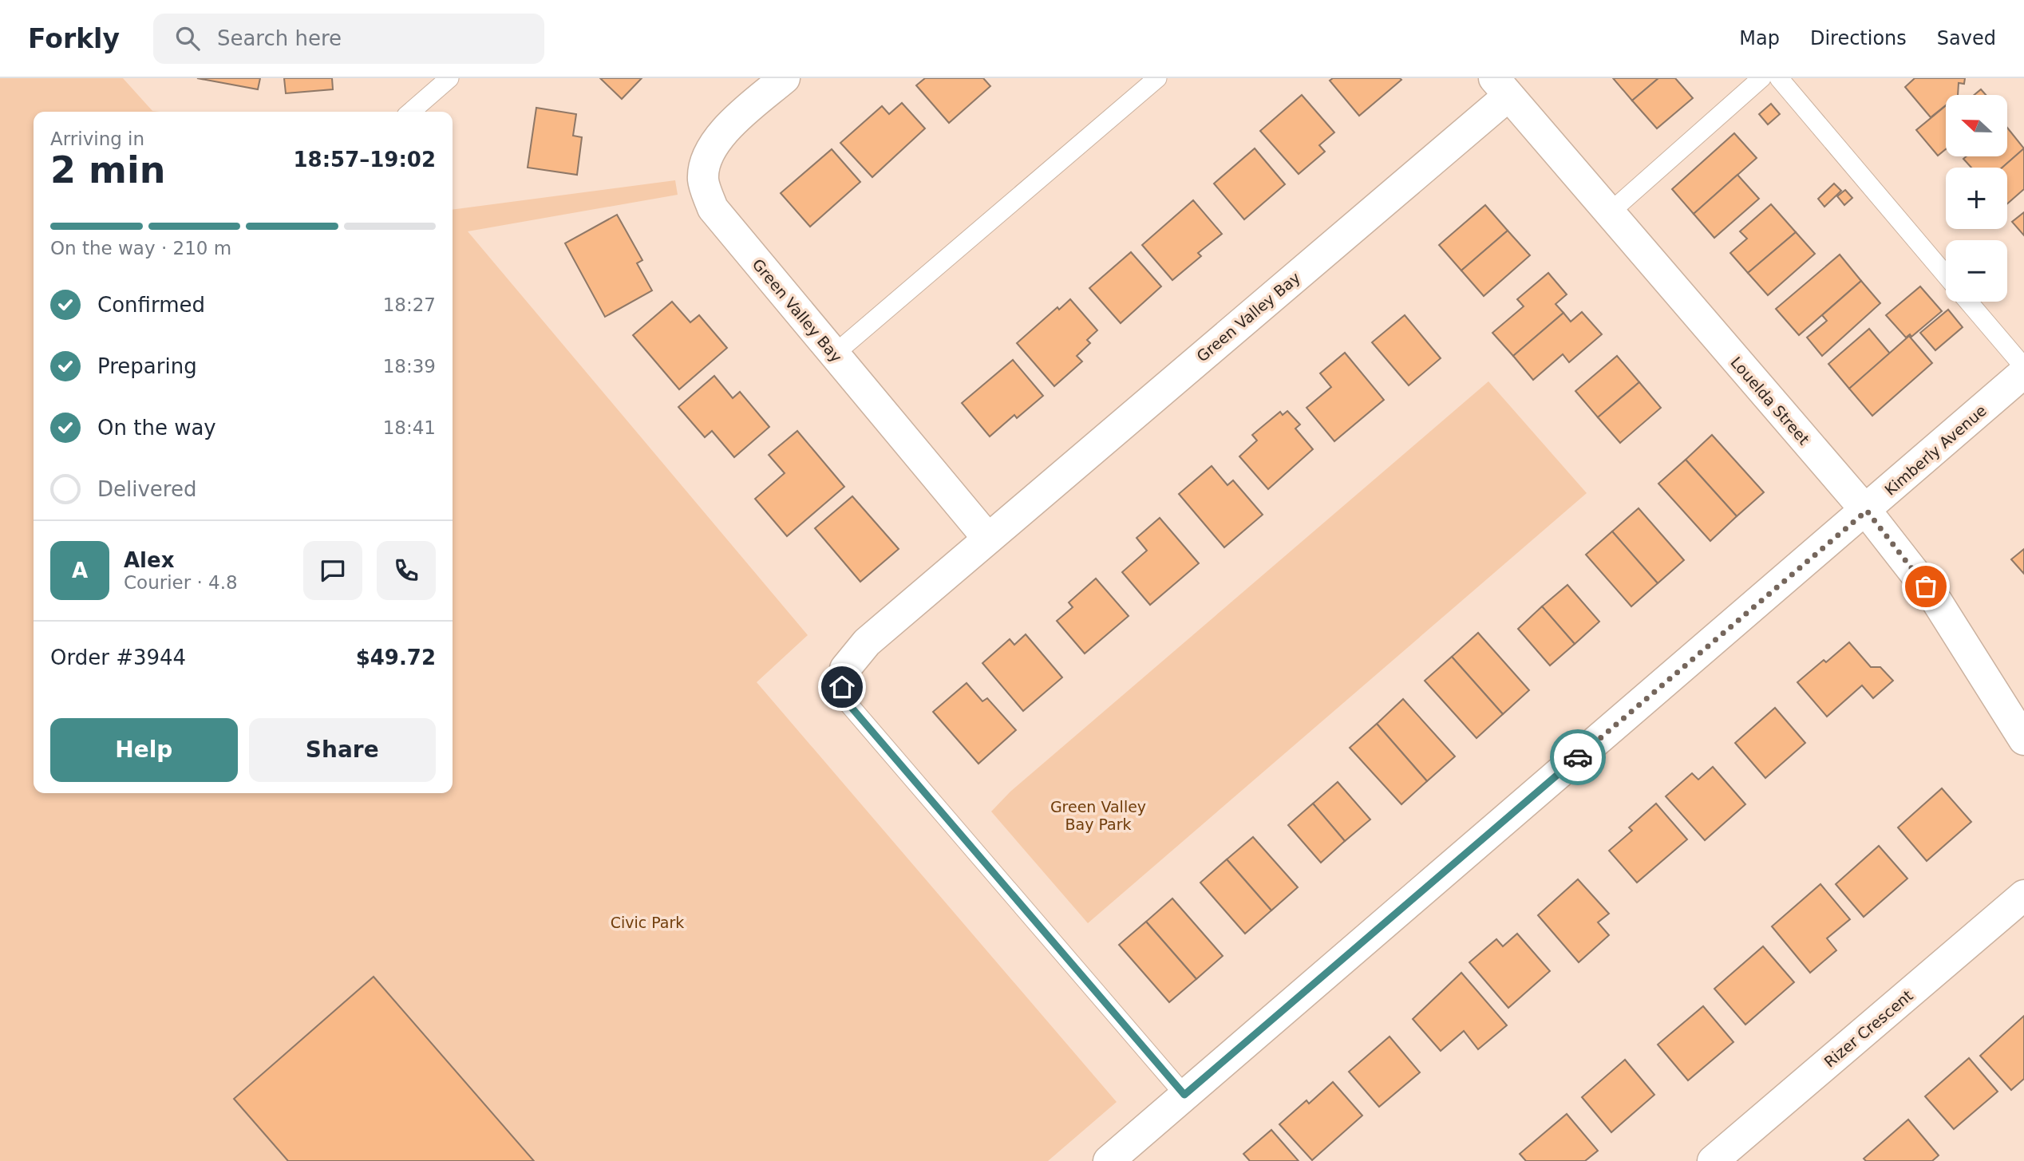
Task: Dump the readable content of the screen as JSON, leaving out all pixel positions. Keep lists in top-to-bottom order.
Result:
{
  "streets": {
    "street": [
      "Green Valley Bay",
      "Louelda Street",
      "Kimberly Avenue",
      "Rizer Crescent"
    ]
  },
  "crossings": [
    ["Green Valley Bay", "Louelda Street"],
    ["Louelda Street", "Kimberly Avenue"]
  ],
  "parks": ["Green Valley Bay Park", "Civic Park"],
  "north": "left",
  "page": {
    "header": "Forkly",
    "search": "Search here",
    "nav": ["Map", "Directions", "Saved"],
    "map_buttons": ["+", "−"],
    "heading": ["2 min", "Arriving in", "18:57–19:02"],
    "panel": [
      "Alex",
      "Courier · 4.8",
      "Order #3944",
      "$49.72"
    ],
    "bar": "On the way · 210 m",
    "list": [
      ["Confirmed", "18:27"],
      ["Preparing", "18:39"],
      ["On the way", "18:41"],
      "Delivered"
    ],
    "round": "A",
    "buttons": ["Help", "Share"]
  }
}
